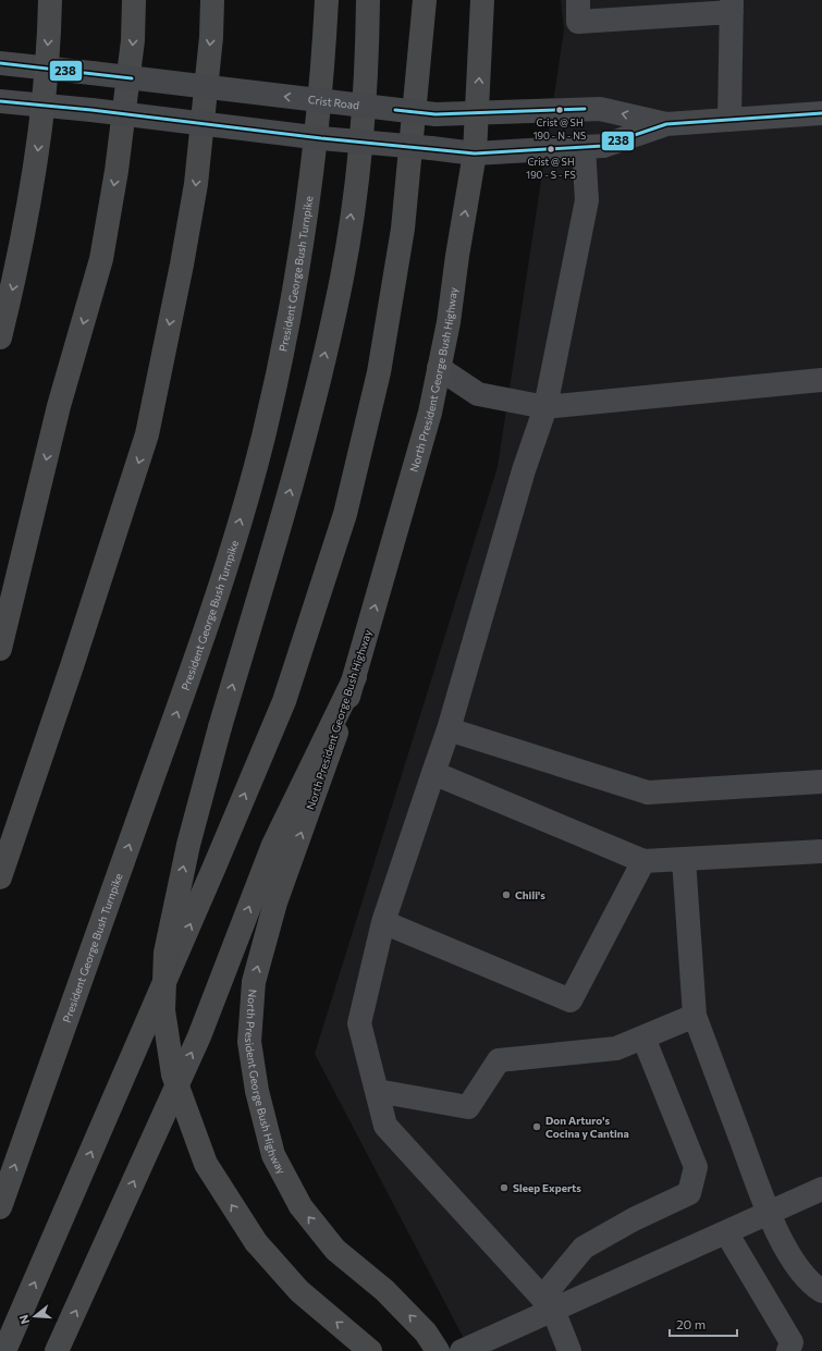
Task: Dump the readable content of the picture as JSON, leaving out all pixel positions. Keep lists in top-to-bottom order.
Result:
{
  "streets": {
    "highway": ["President George Bush Turnpike"],
    "main road": ["North President George Bush Highway"],
    "street": ["Crist Road"]
  },
  "crossings": [
    ["Crist Road", "North President George Bush Highway"]
  ],
  "one_way": ["North President George Bush Highway"],
  "places": [
    "Crist @ SH 190 - N - NS",
    "Crist @ SH 190 - S - FS",
    "Chili's",
    "Don Arturo's Cocina y Cantina",
    "Sleep Experts"
  ],
  "lines": ["transit line 238"],
  "scale_bar": "20 m",
  "north": "left"
}
